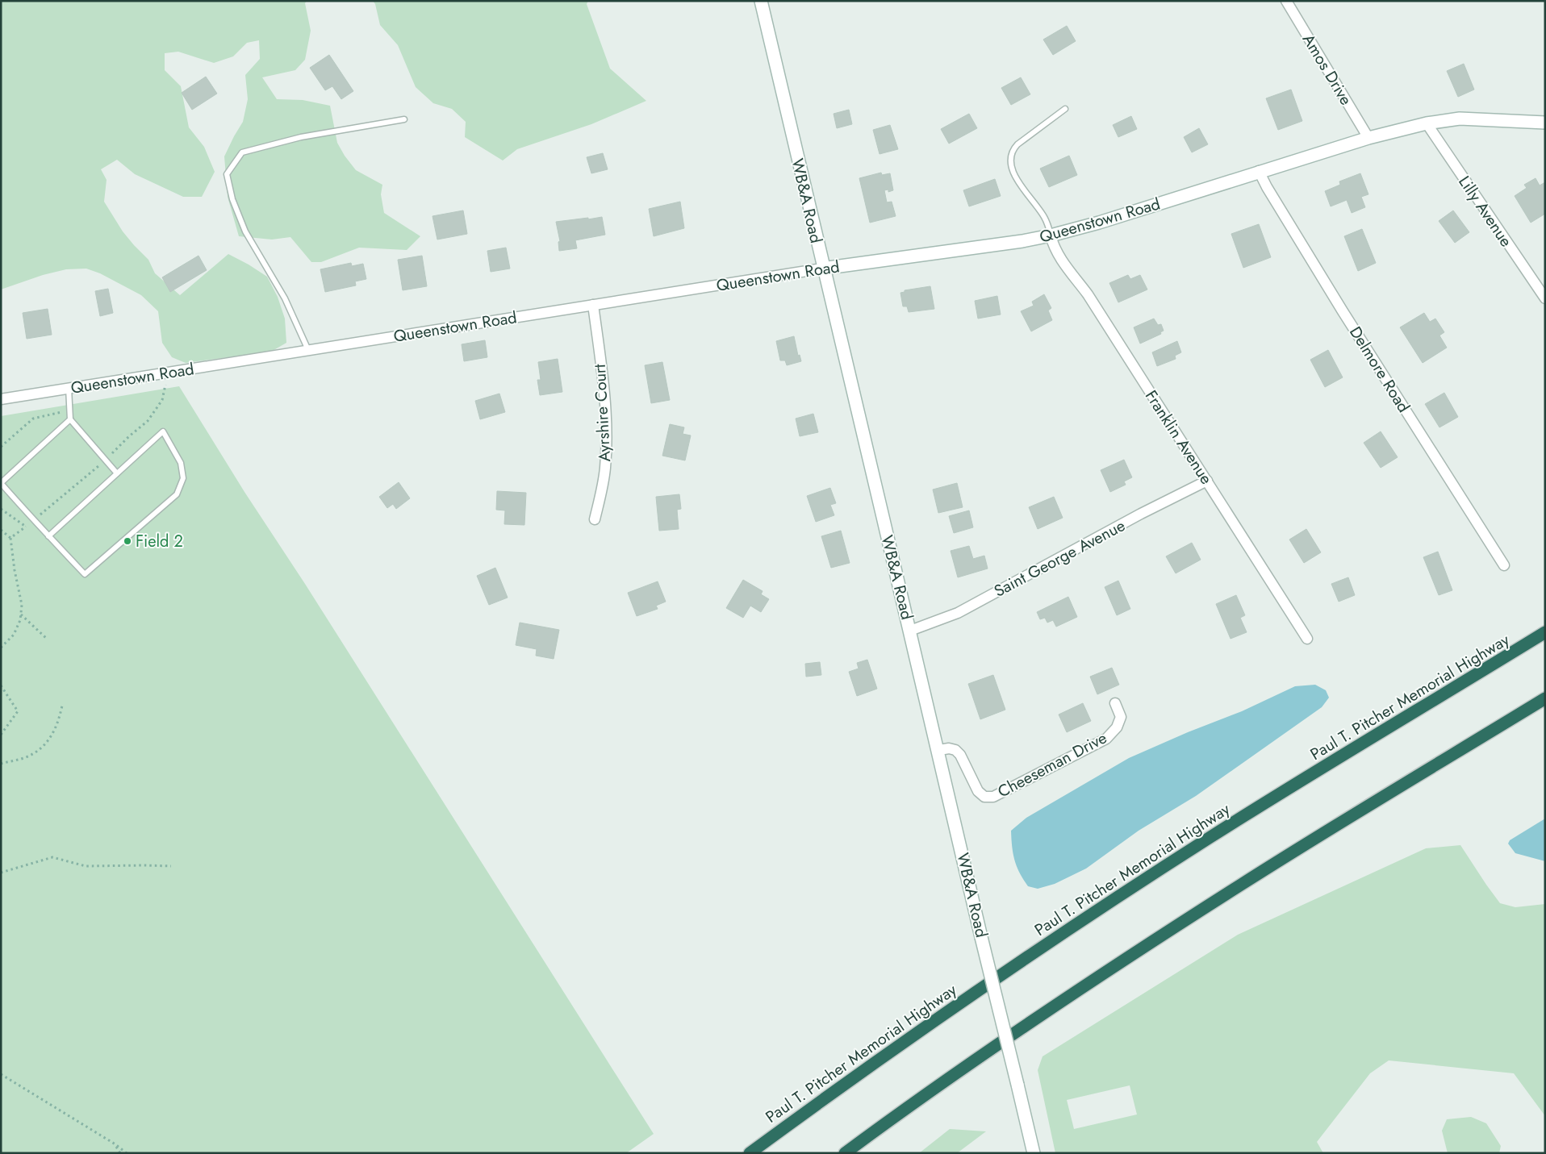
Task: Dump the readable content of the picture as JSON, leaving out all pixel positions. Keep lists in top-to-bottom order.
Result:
{
  "streets": {
    "highway": ["Paul T. Pitcher Memorial Highway"],
    "street": [
      "Amos Drive",
      "WB&A Road",
      "Lilly Avenue",
      "Queenstown Road",
      "Delmore Road",
      "Ayrshire Court",
      "Franklin Avenue",
      "Saint George Avenue",
      "Cheeseman Drive"
    ]
  },
  "crossings": [
    ["Amos Drive", "Queenstown Road"],
    ["WB&A Road", "Queenstown Road"],
    ["WB&A Road", "Saint George Avenue"],
    ["WB&A Road", "Cheeseman Drive"],
    ["Lilly Avenue", "Queenstown Road"],
    ["Queenstown Road", "Delmore Road"],
    ["Queenstown Road", "Ayrshire Court"],
    ["Queenstown Road", "Franklin Avenue"],
    ["Franklin Avenue", "Saint George Avenue"]
  ],
  "places": ["Field 2"]
}
